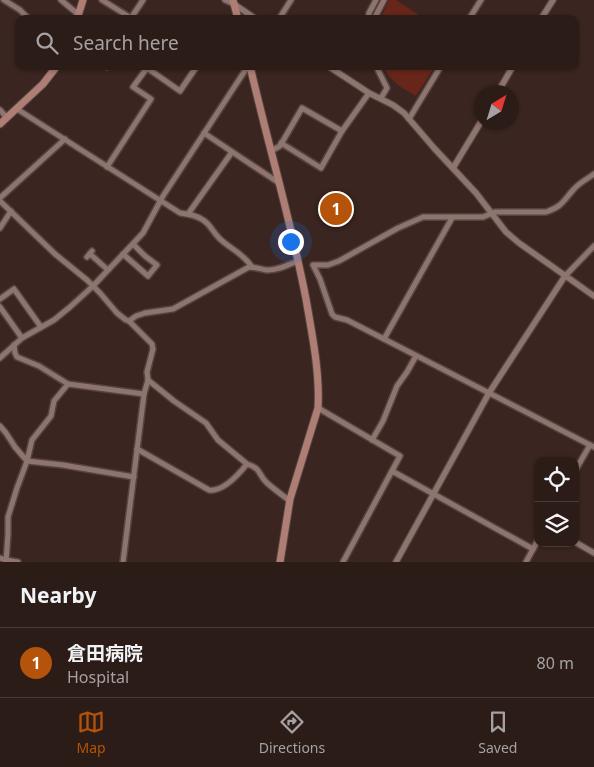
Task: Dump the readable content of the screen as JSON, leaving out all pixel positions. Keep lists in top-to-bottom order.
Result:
{
  "north": "top right",
  "page": {
    "search": "Search here",
    "pins": "1",
    "heading": "Nearby",
    "list": [
      {
        "mark": "1",
        "name": "倉田病院",
        "note": "Hospital",
        "value": "80 m"
      }
    ],
    "nav": ["Map", "Directions", "Saved"]
  }
}
